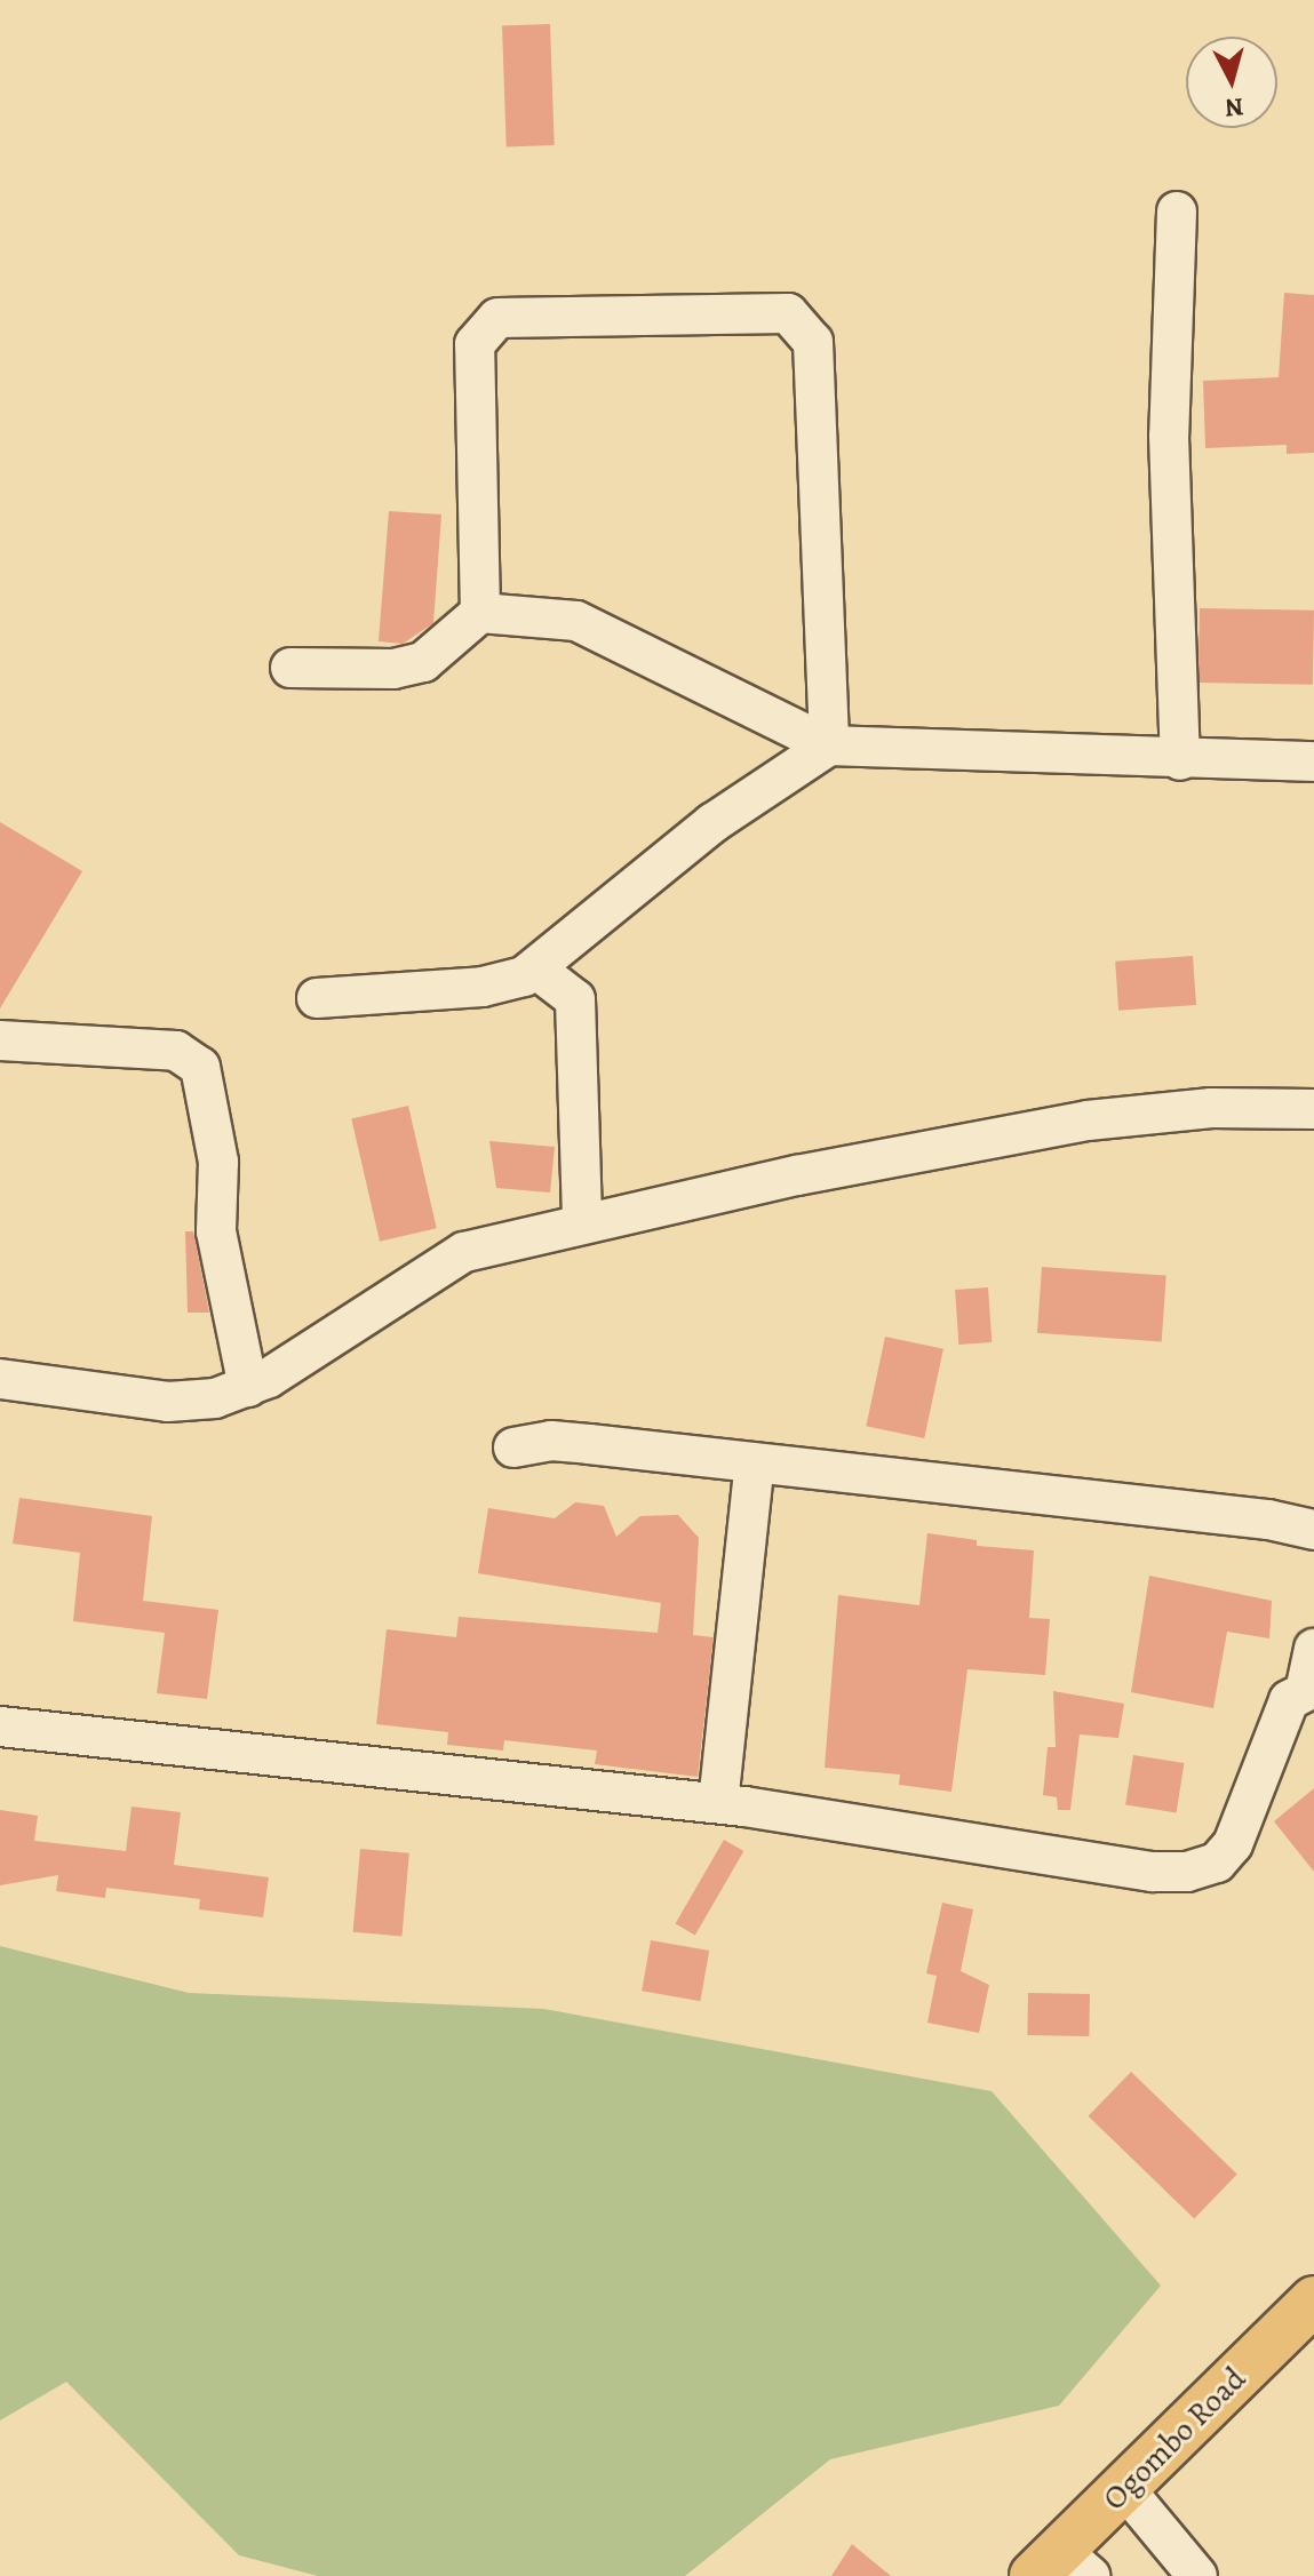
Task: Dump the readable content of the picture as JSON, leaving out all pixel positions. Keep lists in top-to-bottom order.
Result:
{
  "streets": {
    "main road": ["Ogombo Road"]
  },
  "north": "bottom"
}
